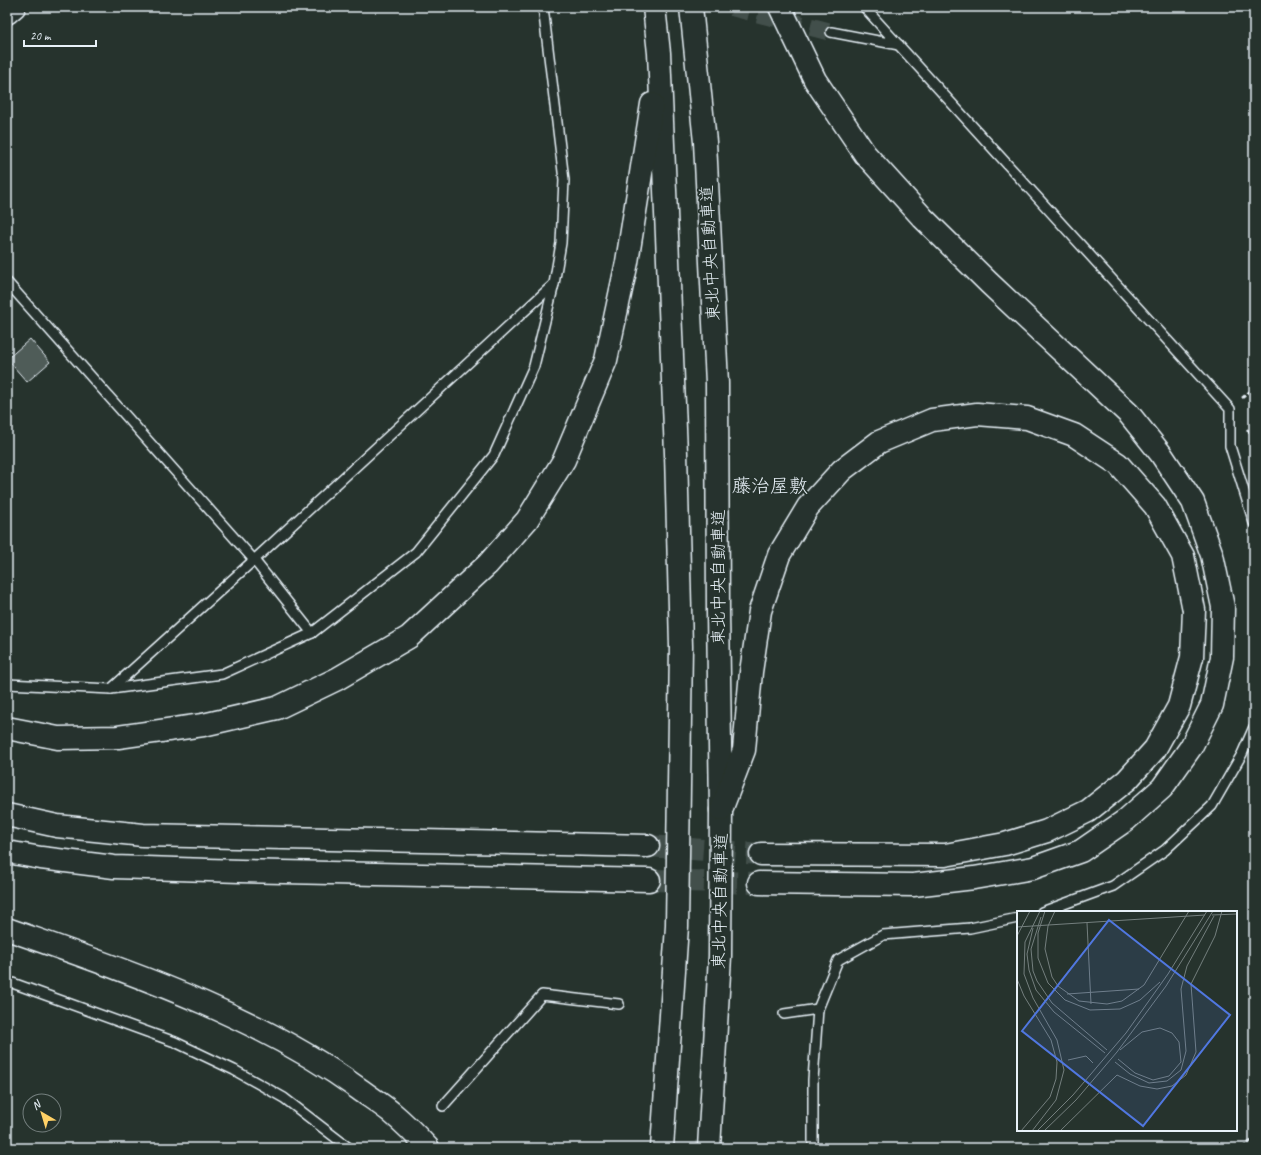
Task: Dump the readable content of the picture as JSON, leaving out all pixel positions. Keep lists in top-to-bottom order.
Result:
{
  "streets": {
    "main road": ["東北中央自動車道"]
  },
  "districts": ["藤治屋敷"],
  "scale_bar": "20 m",
  "north": "top left"
}
